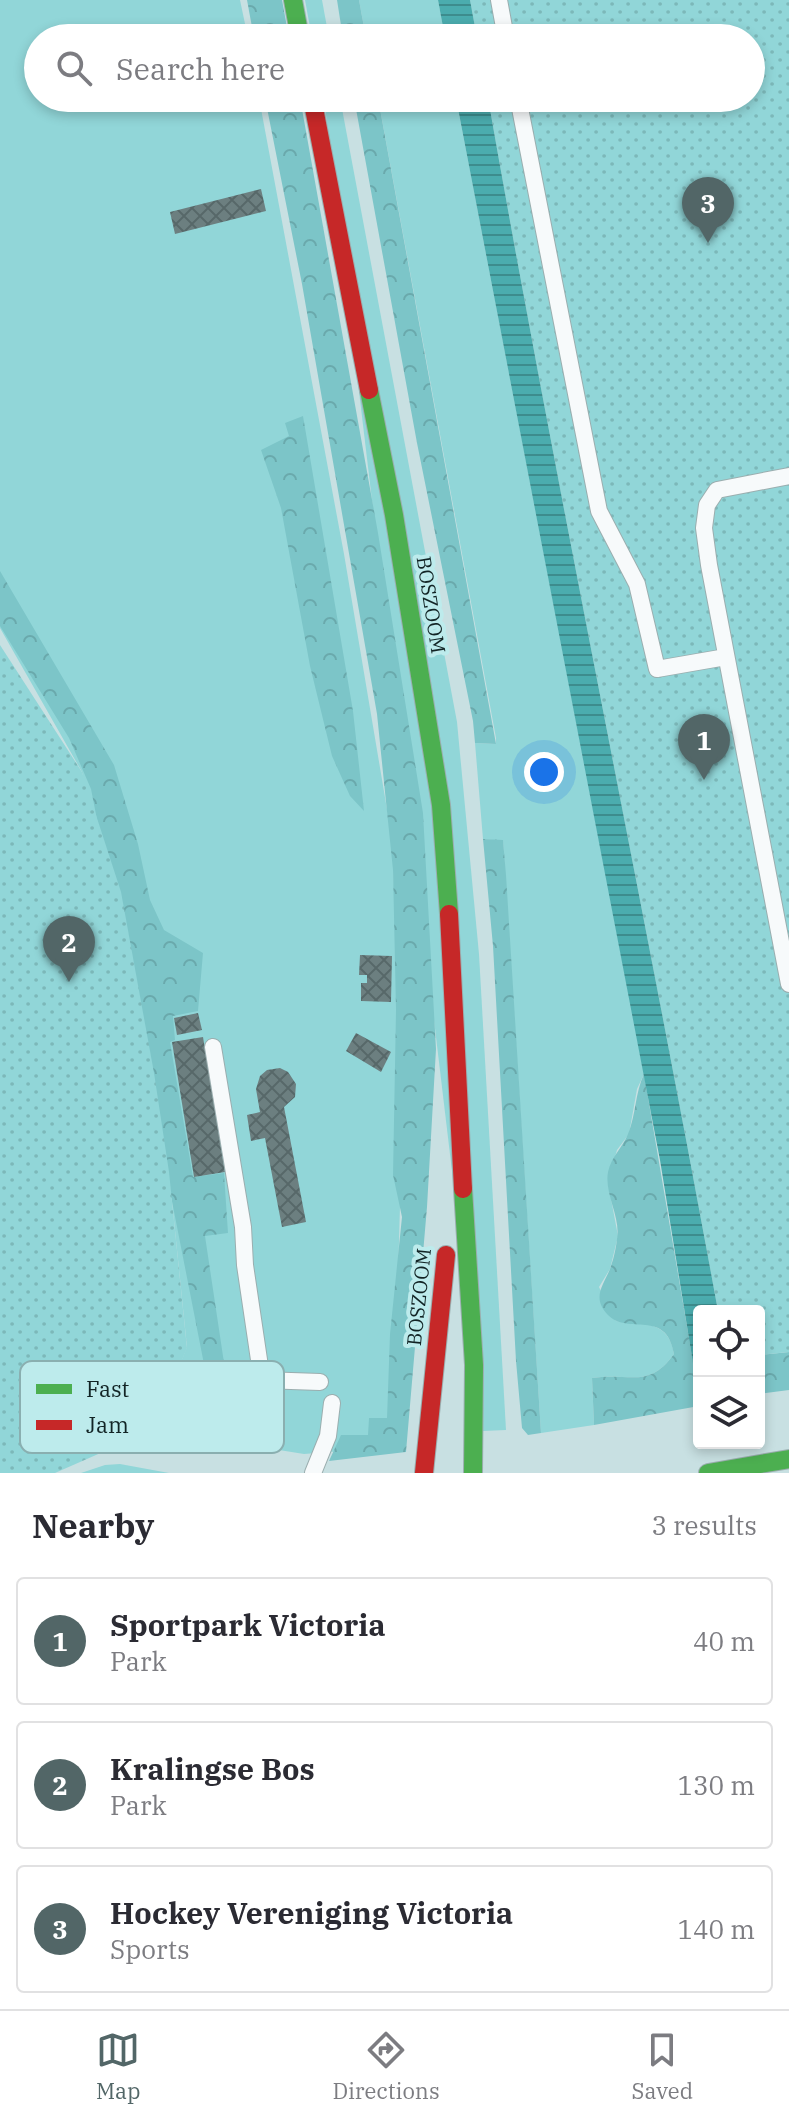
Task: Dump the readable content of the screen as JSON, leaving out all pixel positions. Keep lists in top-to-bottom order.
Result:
{
  "streets": {
    "main road": ["BOSZOOM"]
  },
  "legend": ["Fast", "Jam"],
  "page": {
    "search": "Search here",
    "pins": ["3", "1", "2"],
    "heading": ["Nearby", "3 results"],
    "list": [
      {
        "mark": "1",
        "name": "Sportpark Victoria",
        "note": "Park",
        "value": "40 m"
      },
      {
        "mark": "2",
        "name": "Kralingse Bos",
        "note": "Park",
        "value": "130 m"
      },
      {
        "mark": "3",
        "name": "Hockey Vereniging Victoria",
        "note": "Sports",
        "value": "140 m"
      }
    ],
    "nav": ["Map", "Directions", "Saved"]
  }
}
